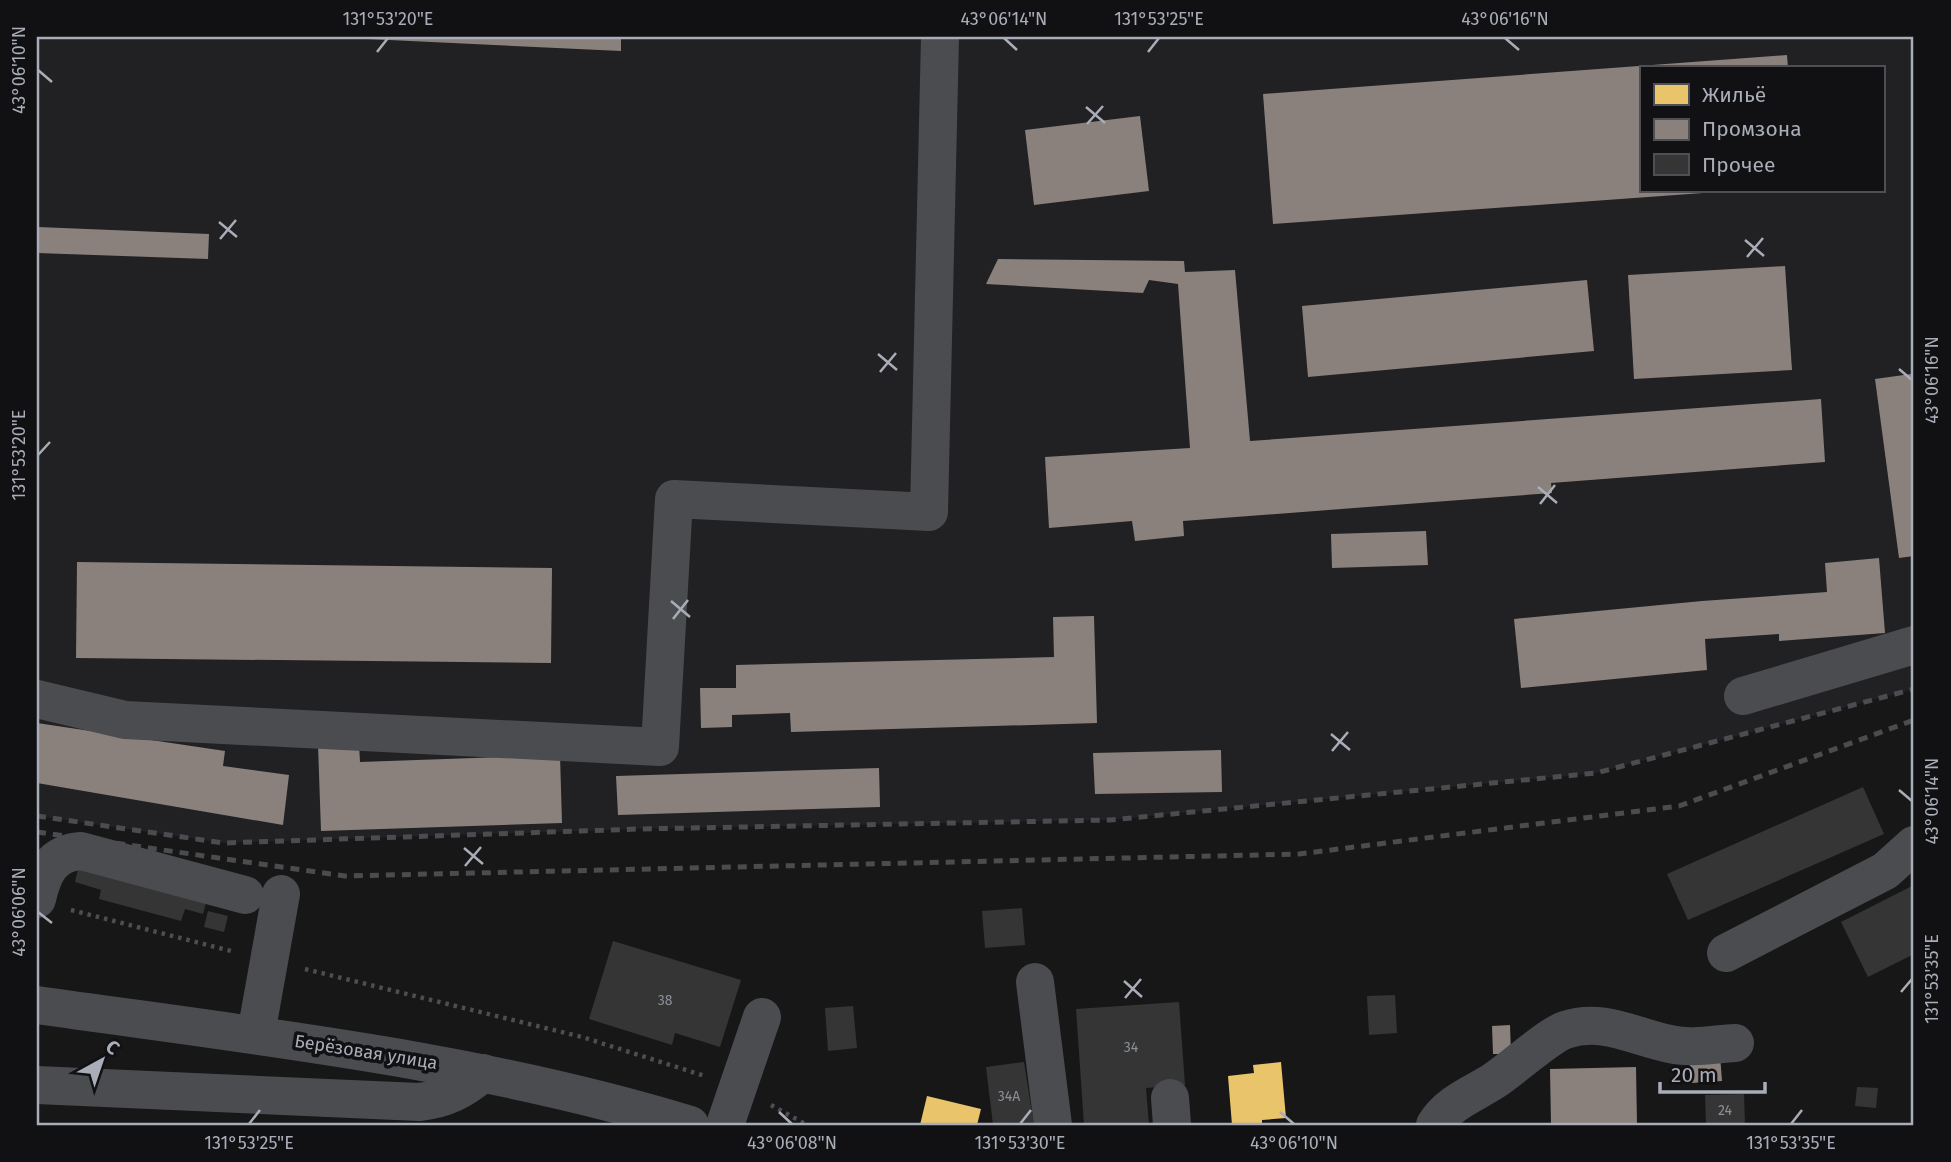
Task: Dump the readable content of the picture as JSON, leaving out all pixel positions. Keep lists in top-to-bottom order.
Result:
{
  "streets": {
    "street": ["Берёзовая улица"]
  },
  "house_numbers": [
    "38",
    "34",
    "34А",
    "24"
  ],
  "legend": ["Жильё", "Промзона", "Прочее"],
  "scale_bar": "20 m",
  "north": "top right",
  "coordinates": [
    "131°53'20\"E",
    "43°06'14\"N",
    "131°53'25\"E",
    "43°06'16\"N",
    "43°06'10\"N",
    "43°06'06\"N",
    "131°53'35\"E",
    "43°06'08\"N",
    "131°53'30\"E"
  ]
}
